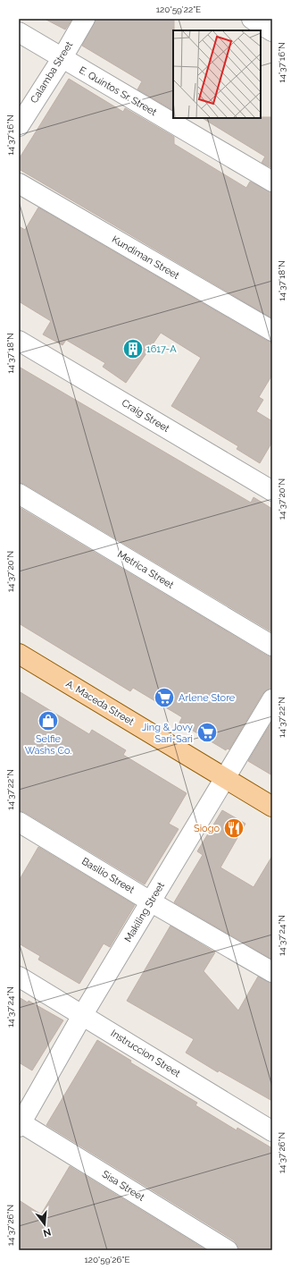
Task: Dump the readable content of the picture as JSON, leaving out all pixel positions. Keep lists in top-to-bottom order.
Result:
{
  "streets": {
    "main road": ["A. Maceda Street"],
    "street": [
      "Calamba Street",
      "E. Quintos Sr. Street",
      "Kundiman Street",
      "Craig Street",
      "Metrica Street",
      "Basilio Street",
      "Makiling Street",
      "Instruccion Street",
      "Sisa Street"
    ]
  },
  "crossings": [
    ["Calamba Street", "E. Quintos Sr. Street"],
    ["A. Maceda Street", "Makiling Street"],
    ["Basilio Street", "Makiling Street"],
    ["Makiling Street", "Instruccion Street"],
    ["Makiling Street", "Sisa Street"]
  ],
  "places": {
    "building": ["1617-A"],
    "supermarket": ["Arlene Store", "Jing & Jovy Sari-Sari"],
    "shop": ["Selfie Washs Co."],
    "restaurant": ["Siogo"]
  },
  "north": "bottom",
  "coordinates": [
    "120°59'22\"E",
    "14°37'16\"N",
    "14°37'18\"N",
    "14°37'20\"N",
    "14°37'22\"N",
    "14°37'24\"N",
    "14°37'26\"N",
    "120°59'26\"E"
  ]
}
